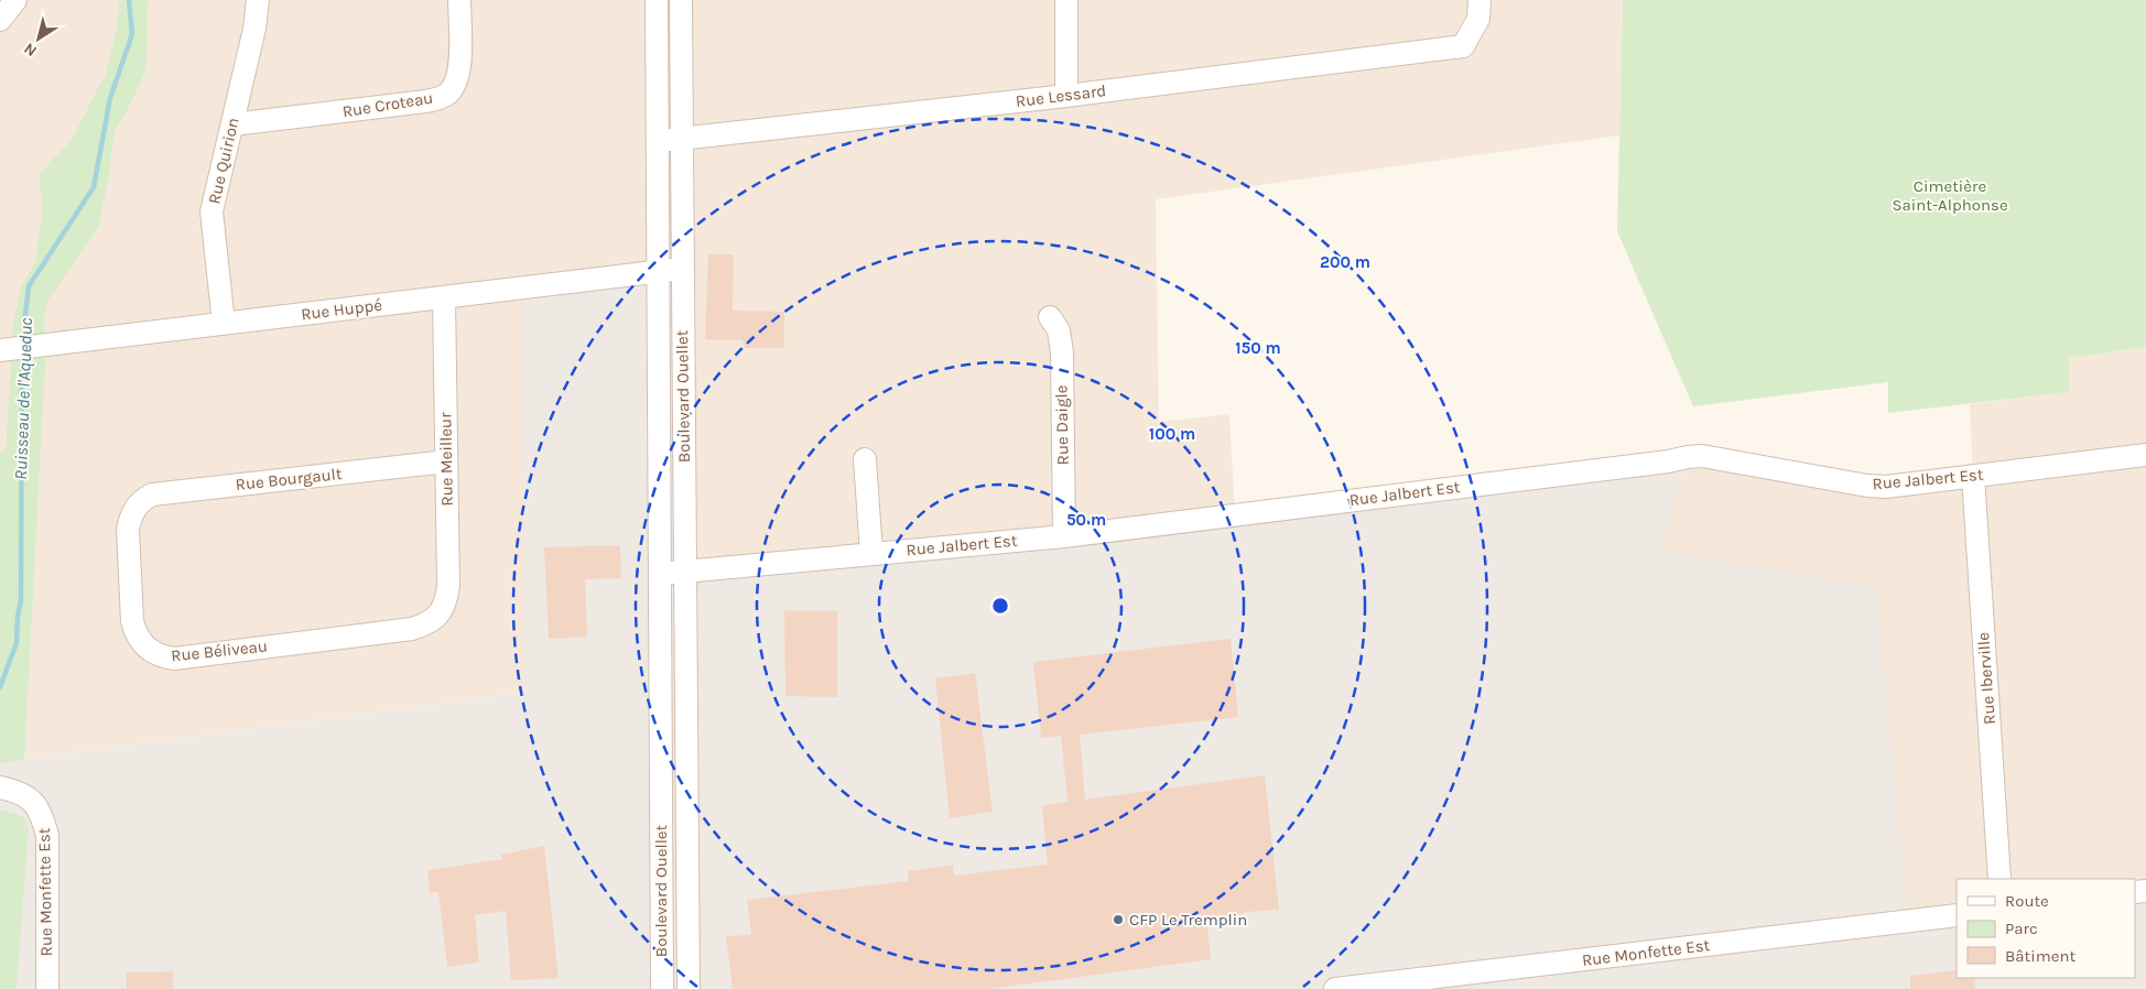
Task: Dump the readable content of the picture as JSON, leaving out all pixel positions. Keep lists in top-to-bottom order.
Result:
{
  "streets": {
    "street": [
      "Rue Lessard",
      "Rue Croteau",
      "Rue Quirion",
      "Rue Huppé",
      "Boulevard Ouellet",
      "Rue Daigle",
      "Rue Meilleur",
      "Rue Bourgault",
      "Rue Jalbert Est",
      "Rue Béliveau",
      "Rue Iberville",
      "Rue Monfette Est"
    ]
  },
  "crossings": [
    ["Rue Lessard", "Boulevard Ouellet"],
    ["Rue Croteau", "Rue Quirion"],
    ["Rue Quirion", "Rue Huppé"],
    ["Rue Huppé", "Boulevard Ouellet"],
    ["Rue Huppé", "Rue Meilleur"],
    ["Boulevard Ouellet", "Rue Jalbert Est"],
    ["Rue Daigle", "Rue Jalbert Est"],
    ["Rue Meilleur", "Rue Bourgault"],
    ["Rue Meilleur", "Rue Béliveau"],
    ["Rue Bourgault", "Rue Béliveau"],
    ["Rue Jalbert Est", "Rue Iberville"]
  ],
  "water": ["Ruisseau de l'Aqueduc"],
  "parks": ["Cimetière Saint-Alphonse"],
  "places": ["CFP Le Tremplin"],
  "legend": ["Route", "Parc", "Bâtiment"],
  "north": "bottom left",
  "rings": [
    "200 m",
    "150 m",
    "100 m",
    "50 m"
  ]
}
